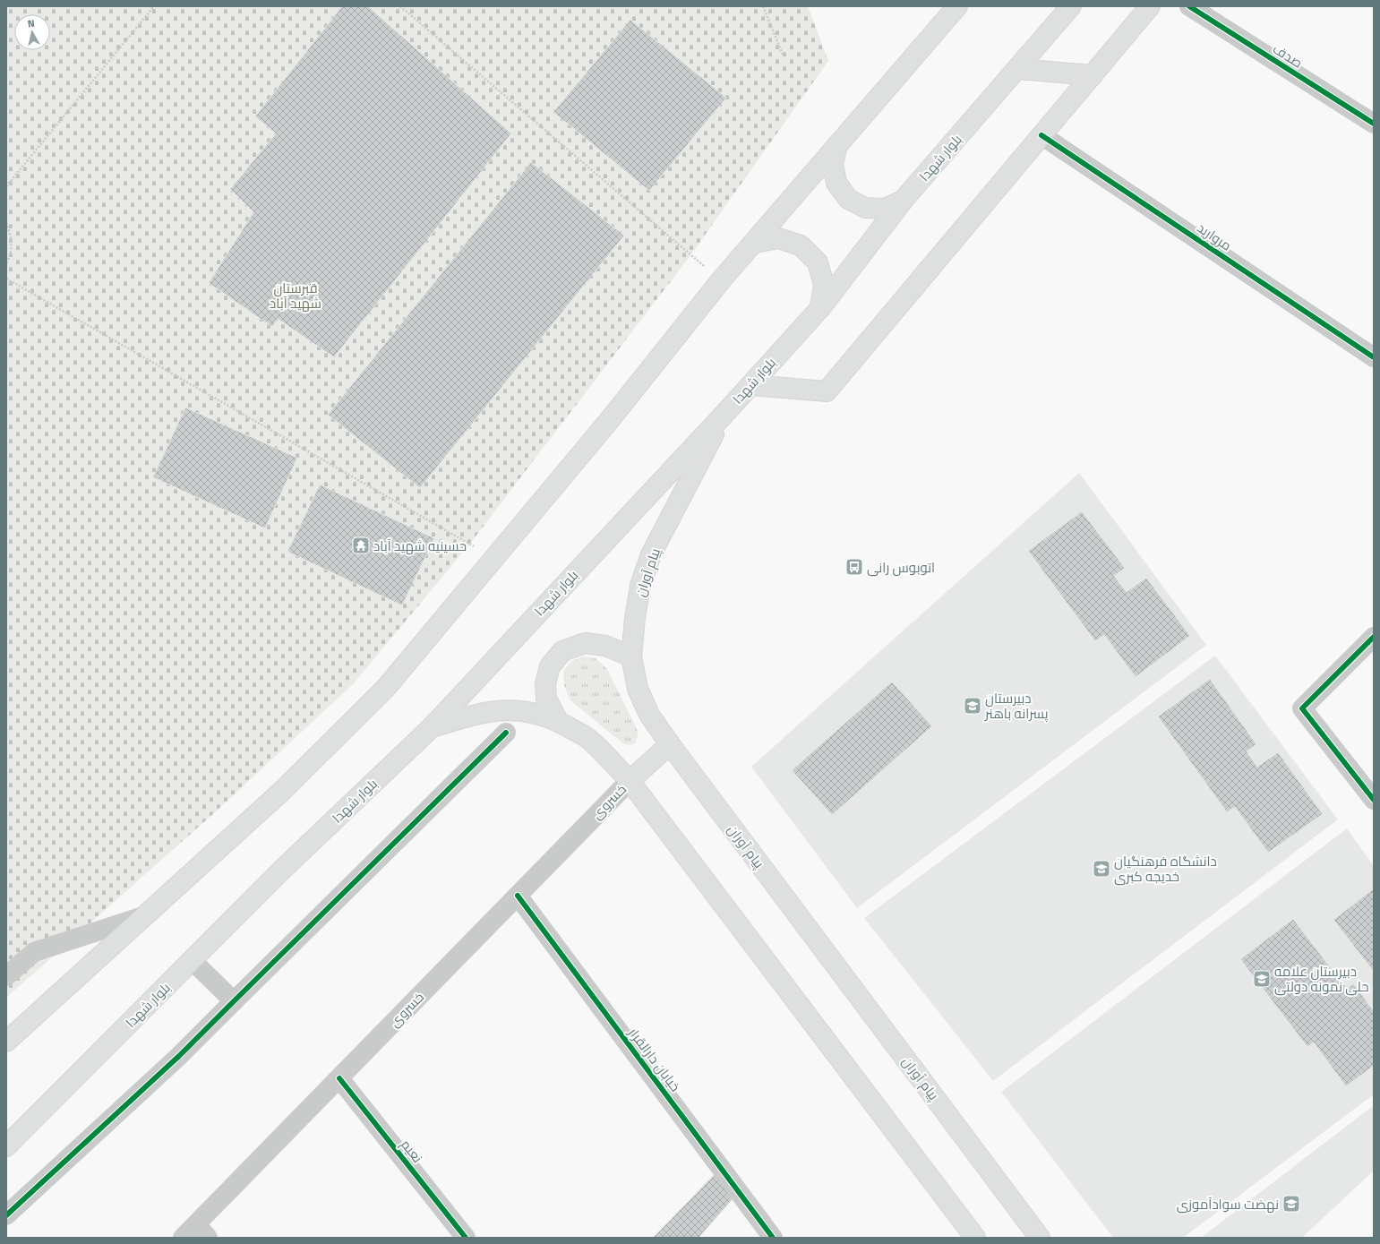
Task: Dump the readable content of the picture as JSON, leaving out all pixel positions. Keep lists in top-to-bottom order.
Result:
{
  "streets": {
    "main road": ["بلوار شهدا", "پیام آوران"],
    "street": [
      "صدف",
      "مروارید",
      "خسروی",
      "خیابان دارالقرار",
      "نعیم"
    ]
  },
  "crossings": [
    ["بلوار شهدا", "پیام آوران"],
    ["خسروی", "خیابان دارالقرار"],
    ["خسروی", "نعیم"]
  ],
  "parks": ["قبرستان شهید آباد"],
  "places": {
    "temple": ["حسینیه شهید آباد"],
    "bus stop": ["اتوبوس رانی"],
    "school or university": [
      "دبیرستان پسرانه باهنر",
      "دانشگاه فرهنگیان خدیجه کبری",
      "دبیرستان علامه حلی نمونه دولتی",
      "نهضت سوادآموزی"
    ]
  },
  "north": "top"
}
